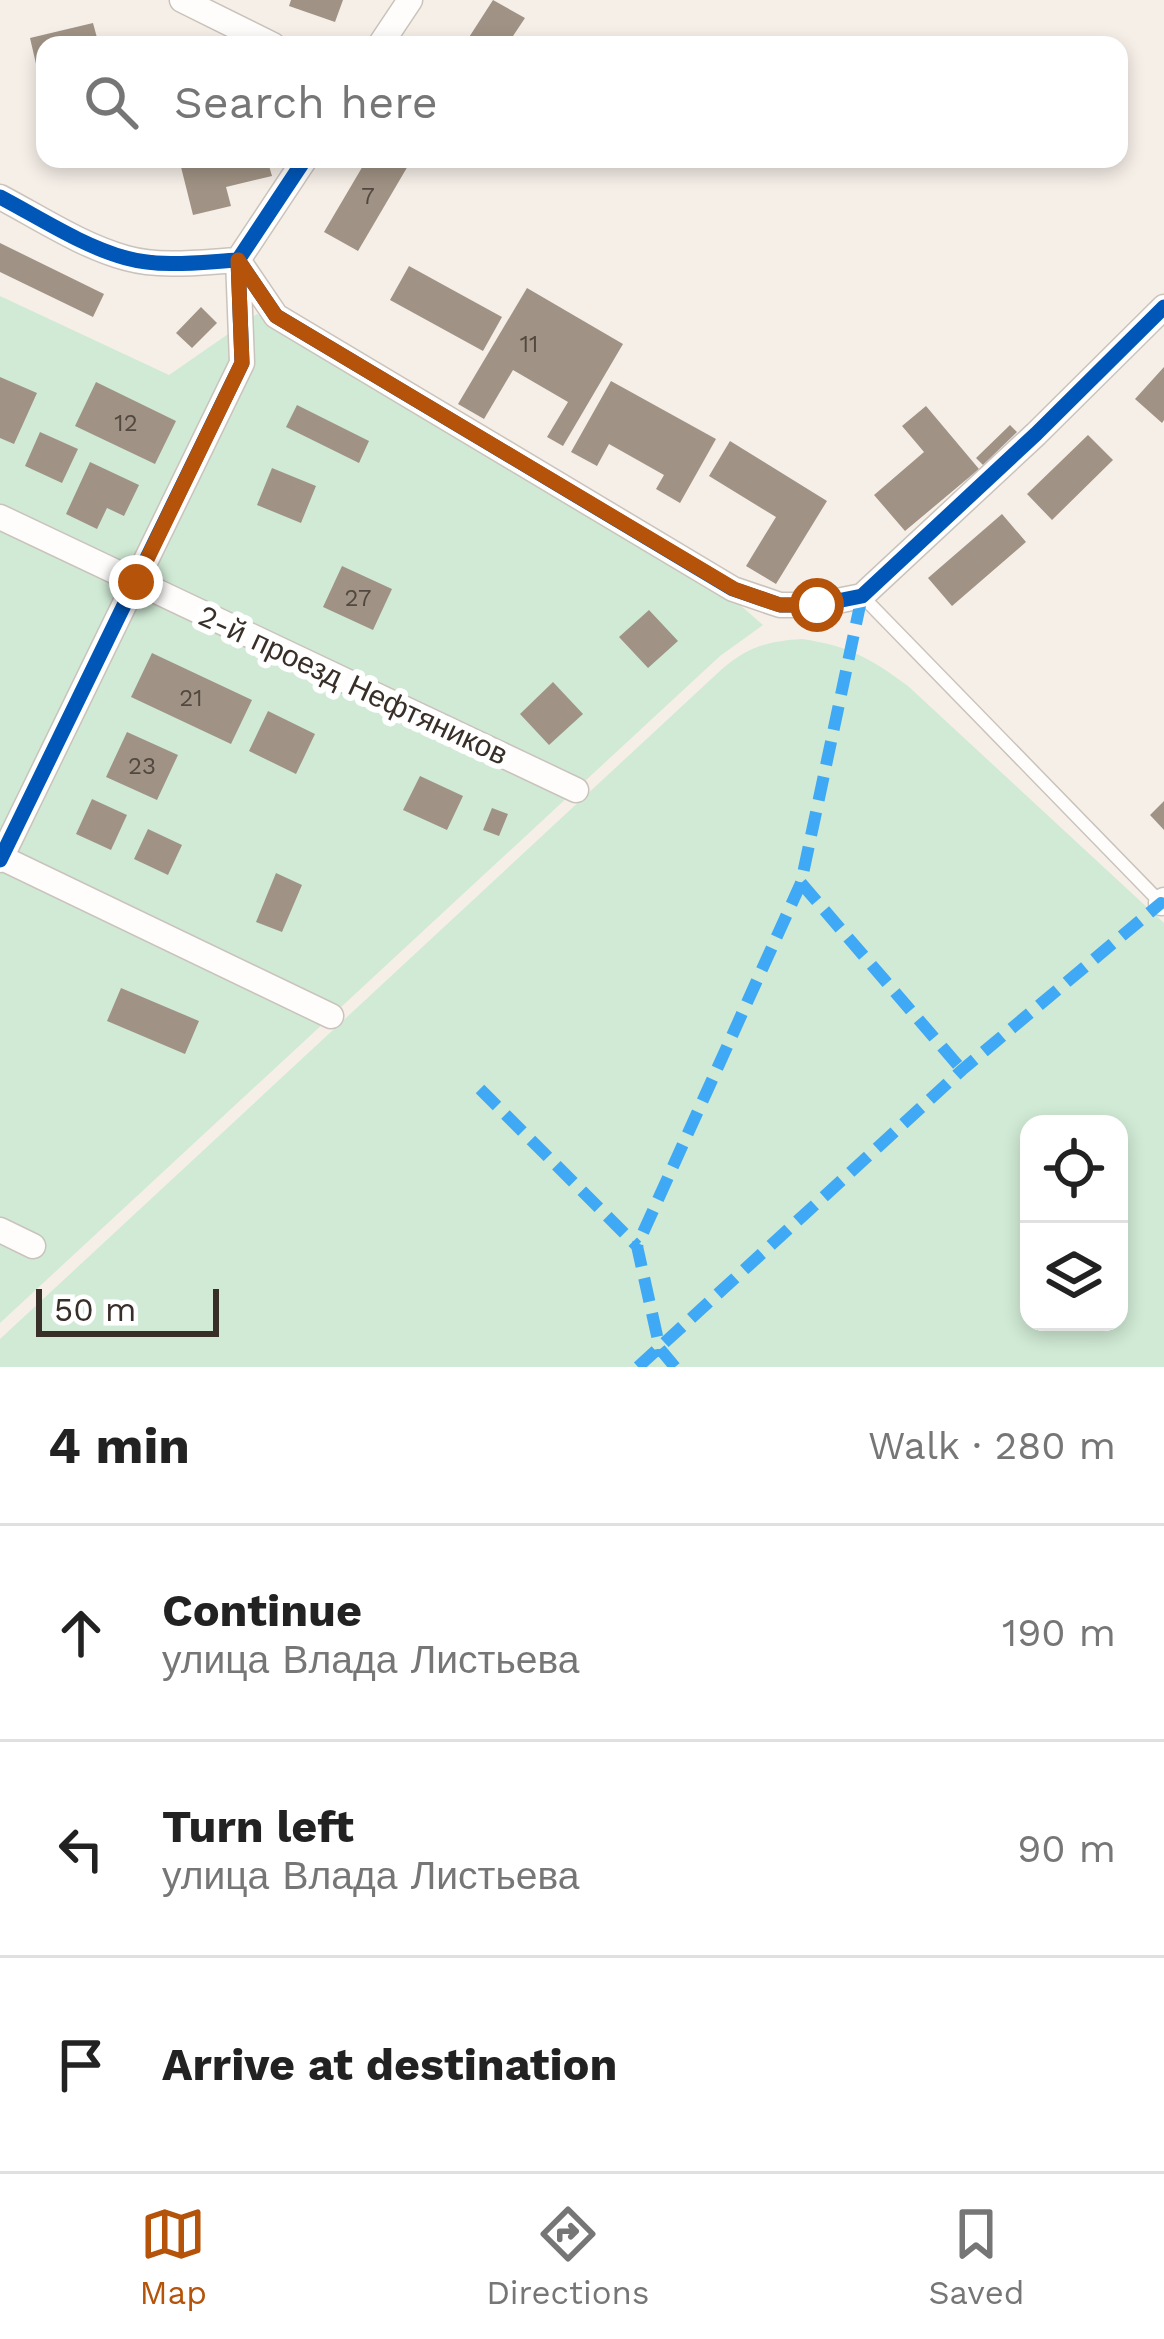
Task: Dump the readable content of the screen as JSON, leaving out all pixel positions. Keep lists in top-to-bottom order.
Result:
{
  "streets": {
    "street": ["2-й проезд Нефтяников"]
  },
  "house_numbers": [
    "7",
    "11",
    "12",
    "27",
    "21",
    "23"
  ],
  "scale_bar": "50 m",
  "page": {
    "search": "Search here",
    "scale": "50 m",
    "heading": ["4 min", "Walk · 280 m"],
    "list": [
      ["Continue", "улица Влада Листьева", "190 m"],
      ["Turn left", "улица Влада Листьева", "90 m"],
      "Arrive at destination"
    ],
    "nav": ["Map", "Directions", "Saved"]
  }
}
